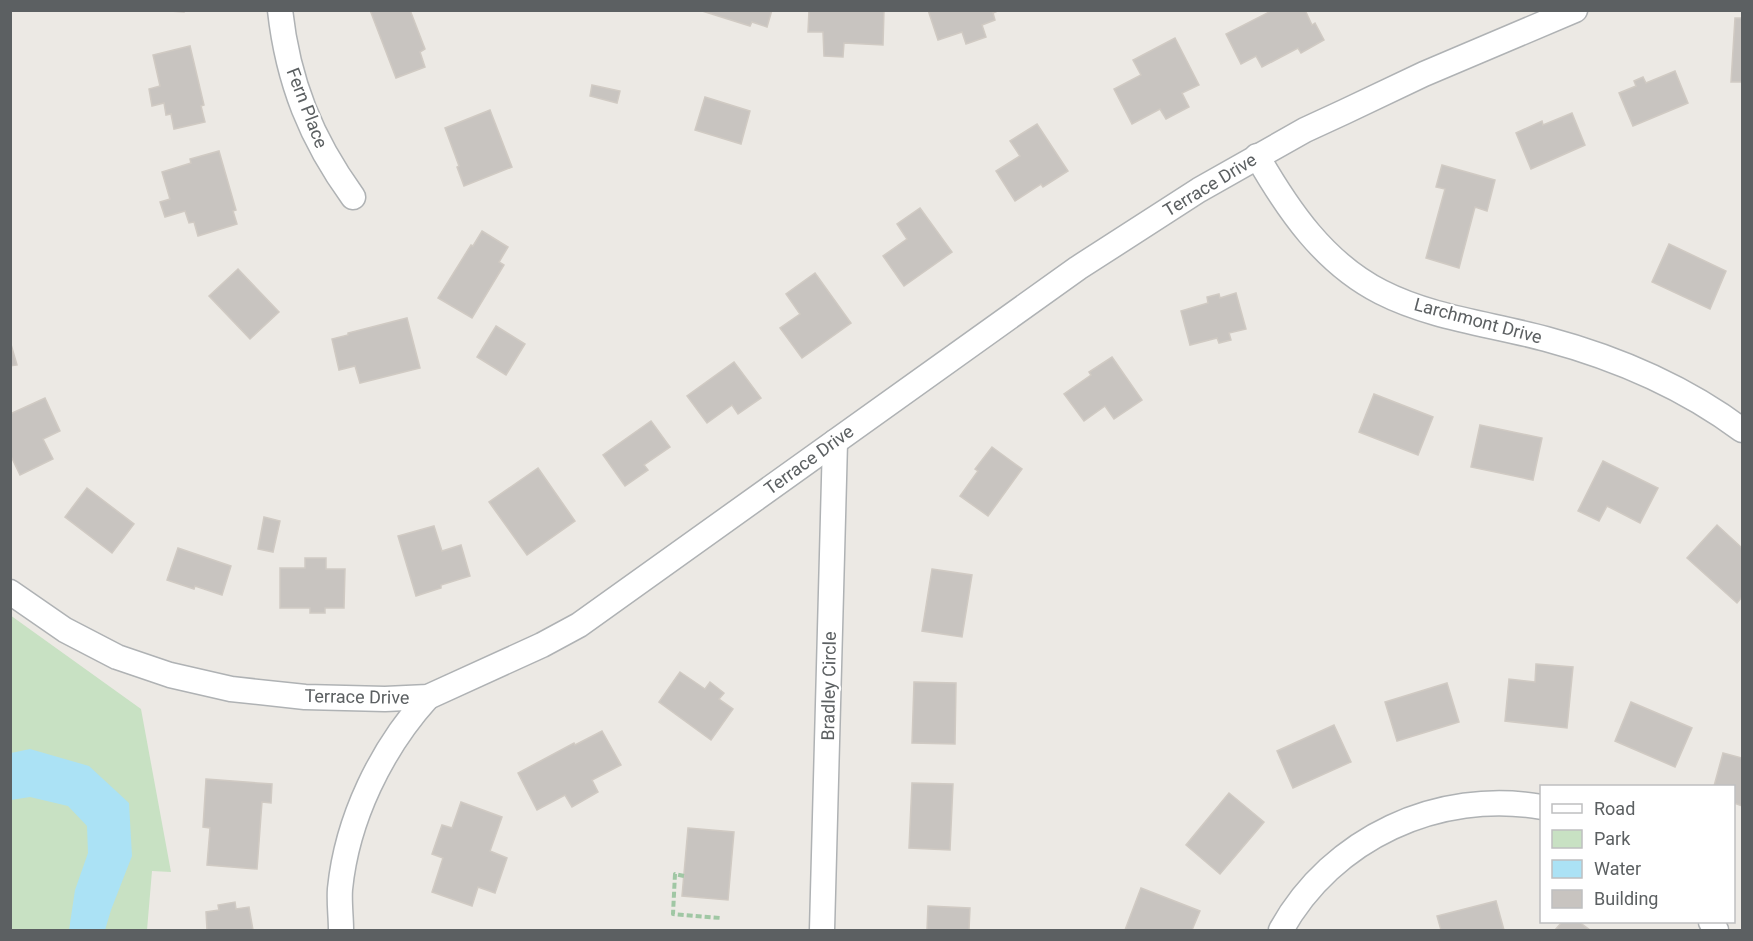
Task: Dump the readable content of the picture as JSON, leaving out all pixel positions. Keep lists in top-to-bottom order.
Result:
{
  "streets": {
    "street": [
      "Fern Place",
      "Terrace Drive",
      "Larchmont Drive",
      "Bradley Circle"
    ]
  },
  "crossings": [
    ["Terrace Drive", "Larchmont Drive"],
    ["Terrace Drive", "Bradley Circle"]
  ],
  "legend": [
    "Road",
    "Park",
    "Water",
    "Building"
  ]
}
